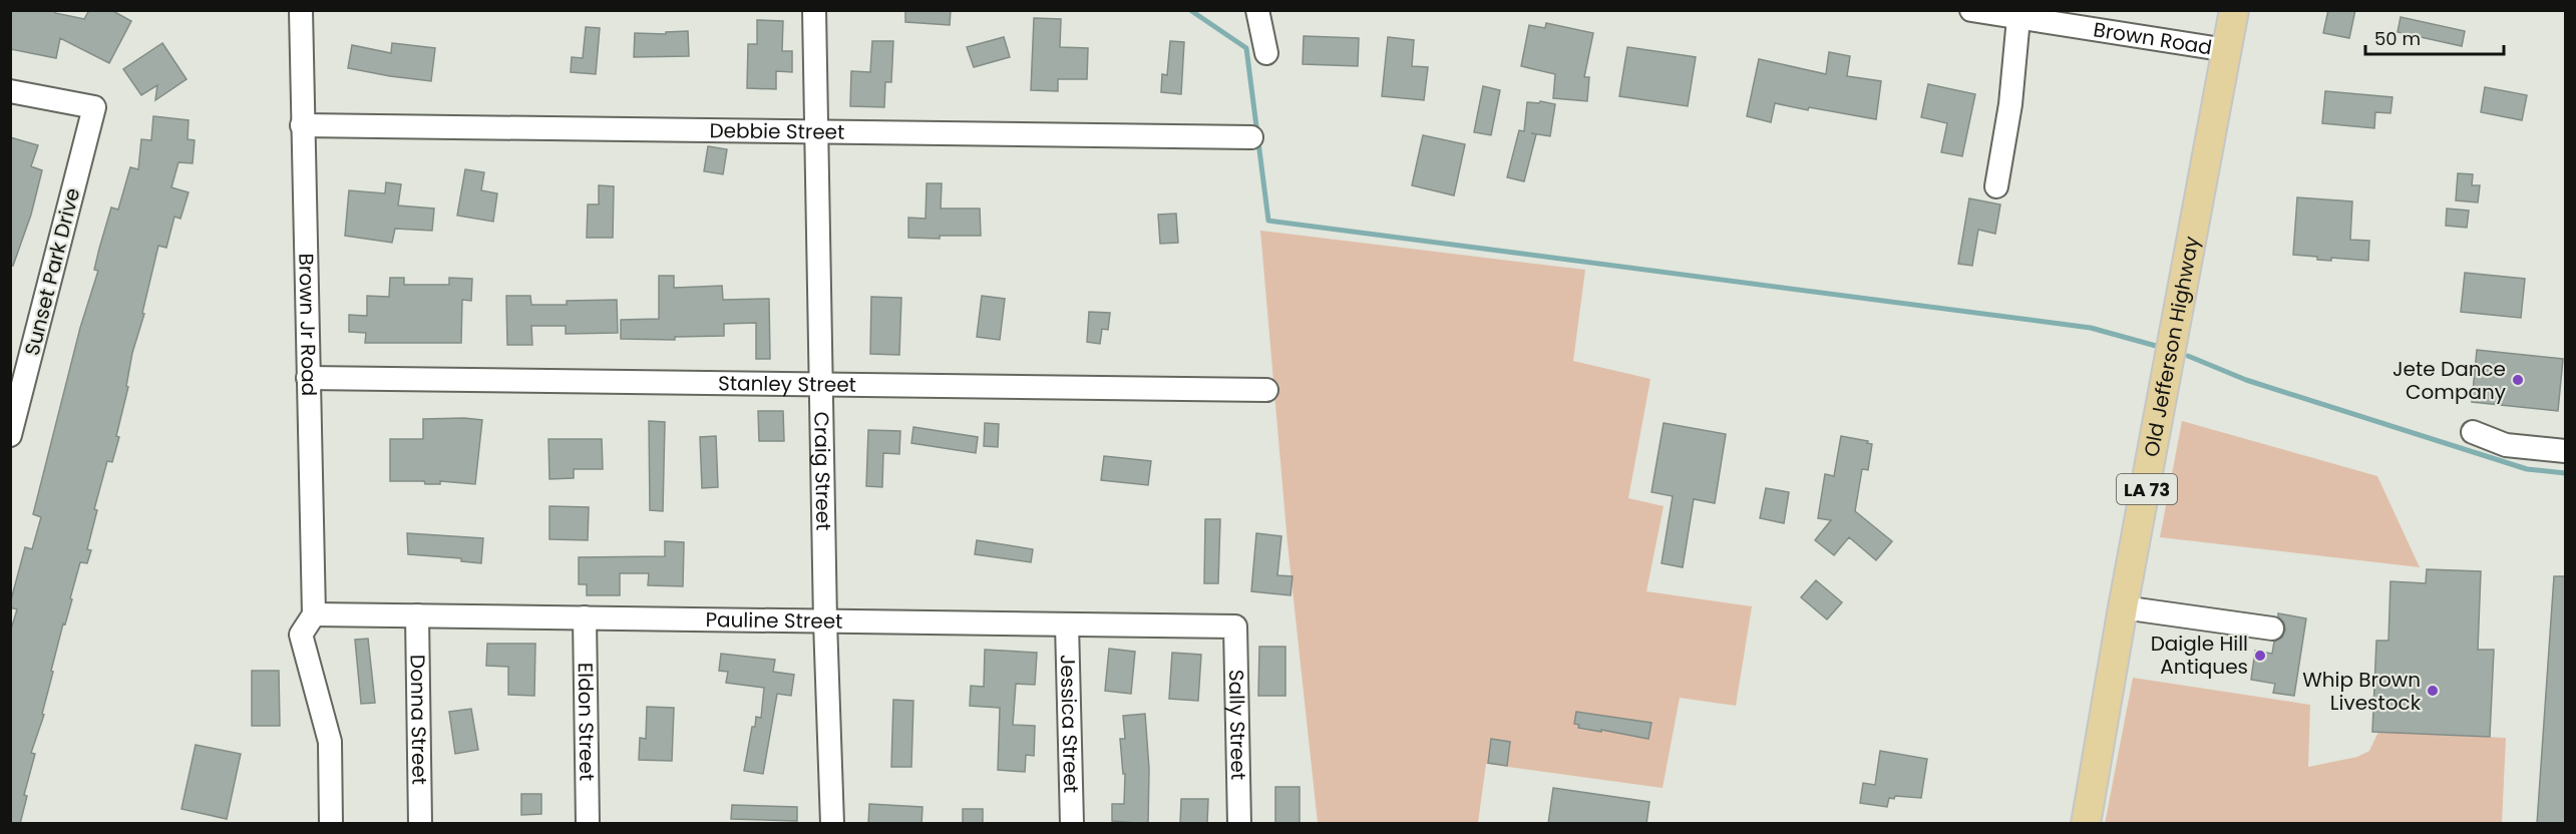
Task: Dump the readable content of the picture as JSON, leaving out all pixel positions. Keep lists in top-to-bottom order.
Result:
{
  "streets": {
    "main road": ["Old Jefferson Highway", "LA 73"],
    "street": [
      "Brown Road",
      "Debbie Street",
      "Sunset Park Drive",
      "Brown Jr Road",
      "Stanley Street",
      "Craig Street",
      "Pauline Street",
      "Donna Street",
      "Eldon Street",
      "Jessica Street",
      "Sally Street"
    ]
  },
  "crossings": [
    ["Brown Road", "Old Jefferson Highway"],
    ["Debbie Street", "Brown Jr Road"],
    ["Debbie Street", "Craig Street"],
    ["Brown Jr Road", "Stanley Street"],
    ["Brown Jr Road", "Pauline Street"],
    ["Stanley Street", "Craig Street"],
    ["Craig Street", "Pauline Street"],
    ["Pauline Street", "Donna Street"],
    ["Pauline Street", "Eldon Street"],
    ["Pauline Street", "Jessica Street"],
    ["Pauline Street", "Sally Street"]
  ],
  "places": ["Jete Dance Company", "Daigle Hill Antiques", "Whip Brown Livestock"],
  "scale_bar": "50 m"
}
